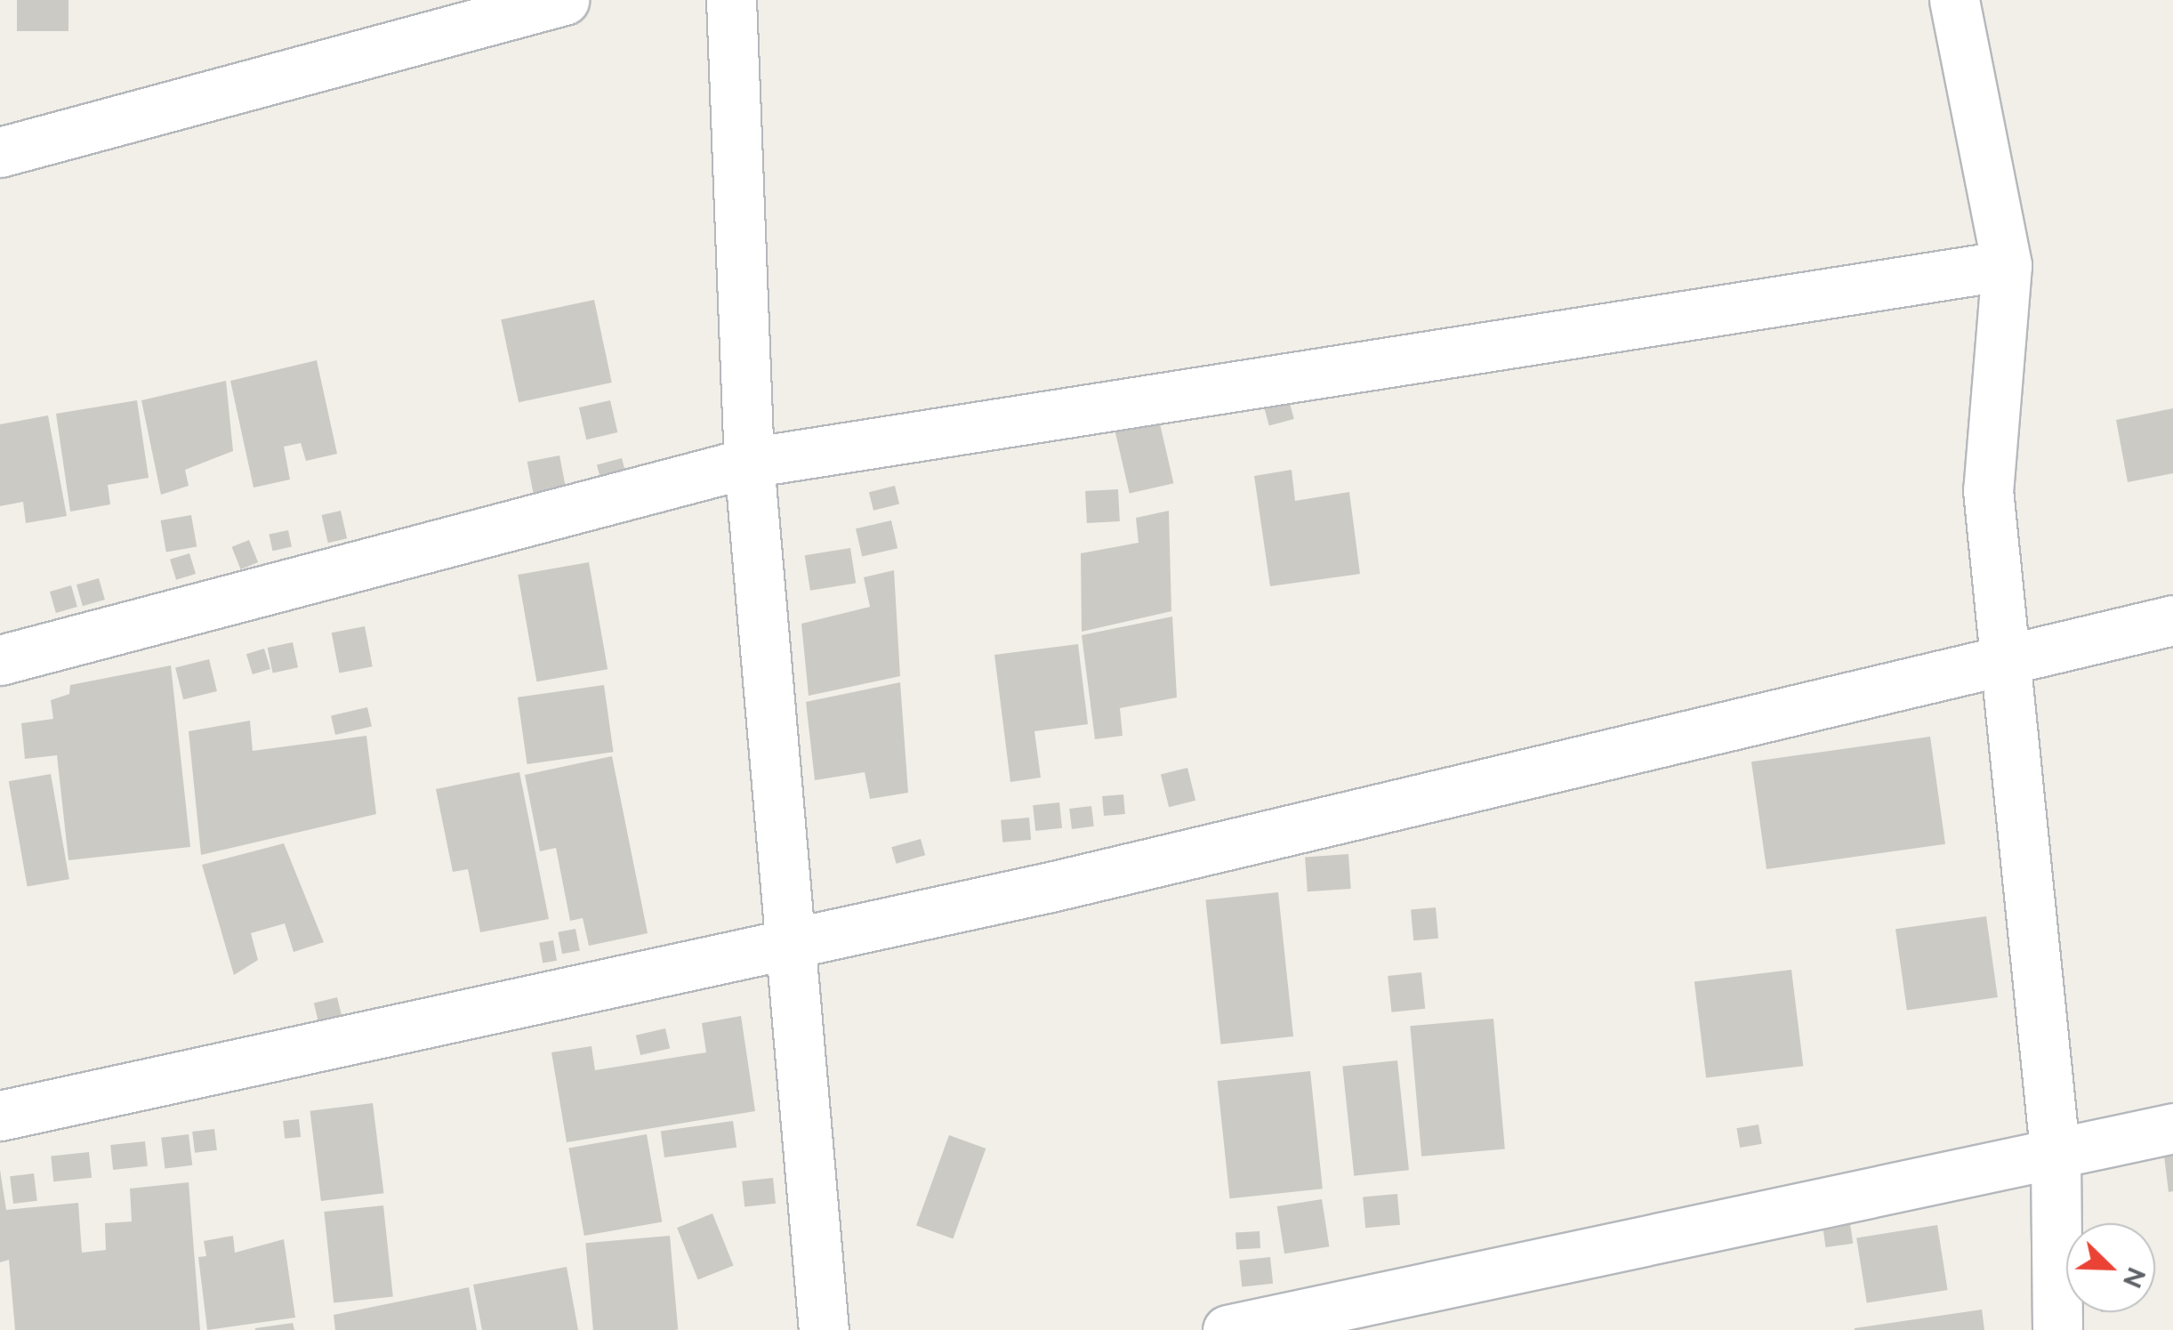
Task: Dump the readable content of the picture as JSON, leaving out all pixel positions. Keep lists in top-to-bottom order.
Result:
{
  "north": "bottom right"
}
